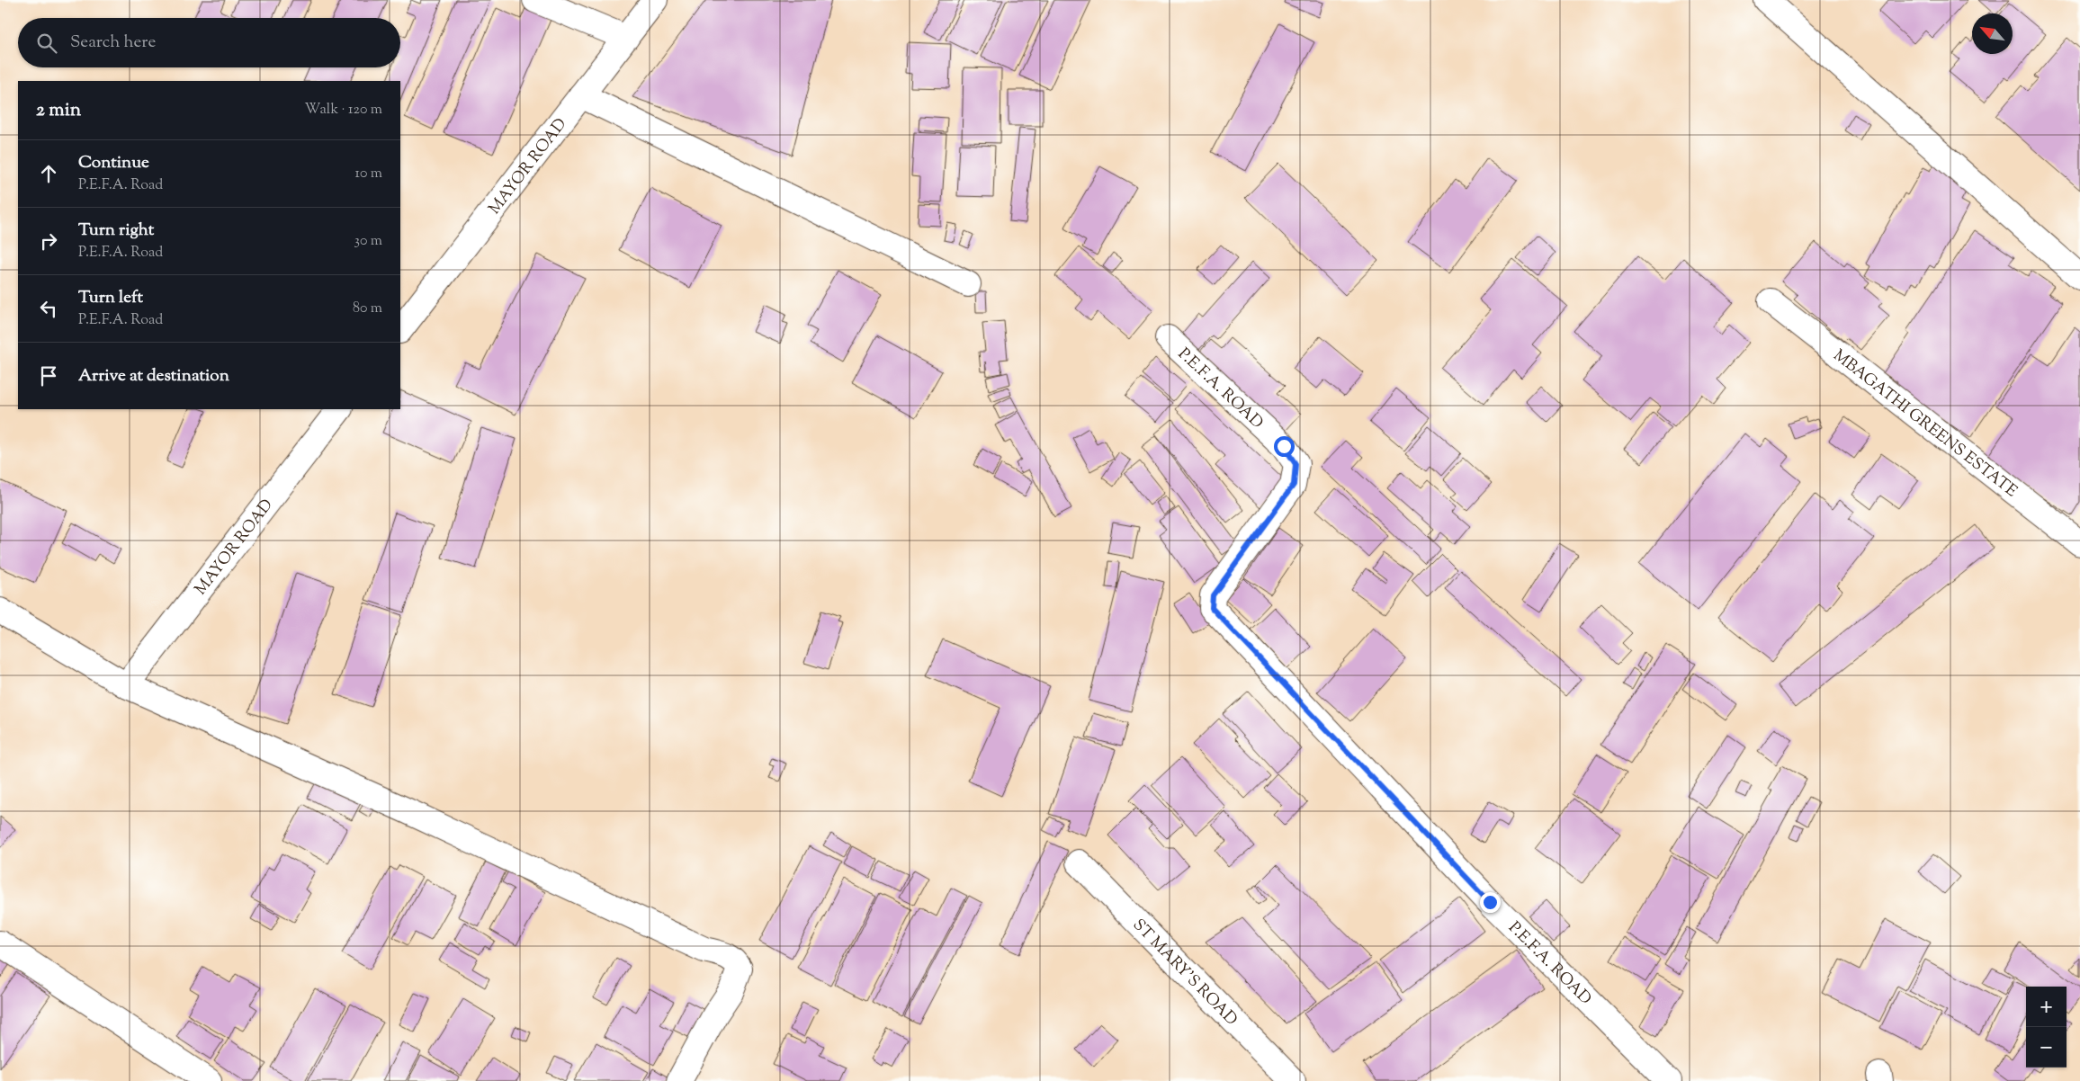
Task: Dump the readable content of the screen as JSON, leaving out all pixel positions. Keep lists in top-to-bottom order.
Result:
{
  "streets": {
    "street": [
      "MAYOR ROAD",
      "P.E.F.A. ROAD",
      "MBAGATHI GREENS ESTATE",
      "ST MARY'S ROAD"
    ]
  },
  "north": "top left",
  "page": {
    "search": "Search here",
    "heading": ["2 min", "Walk · 120 m"],
    "list": [
      ["Continue", "P.E.F.A. Road", "10 m"],
      ["Turn right", "P.E.F.A. Road", "30 m"],
      ["Turn left", "P.E.F.A. Road", "80 m"],
      "Arrive at destination"
    ],
    "map_buttons": ["+", "−"]
  }
}
